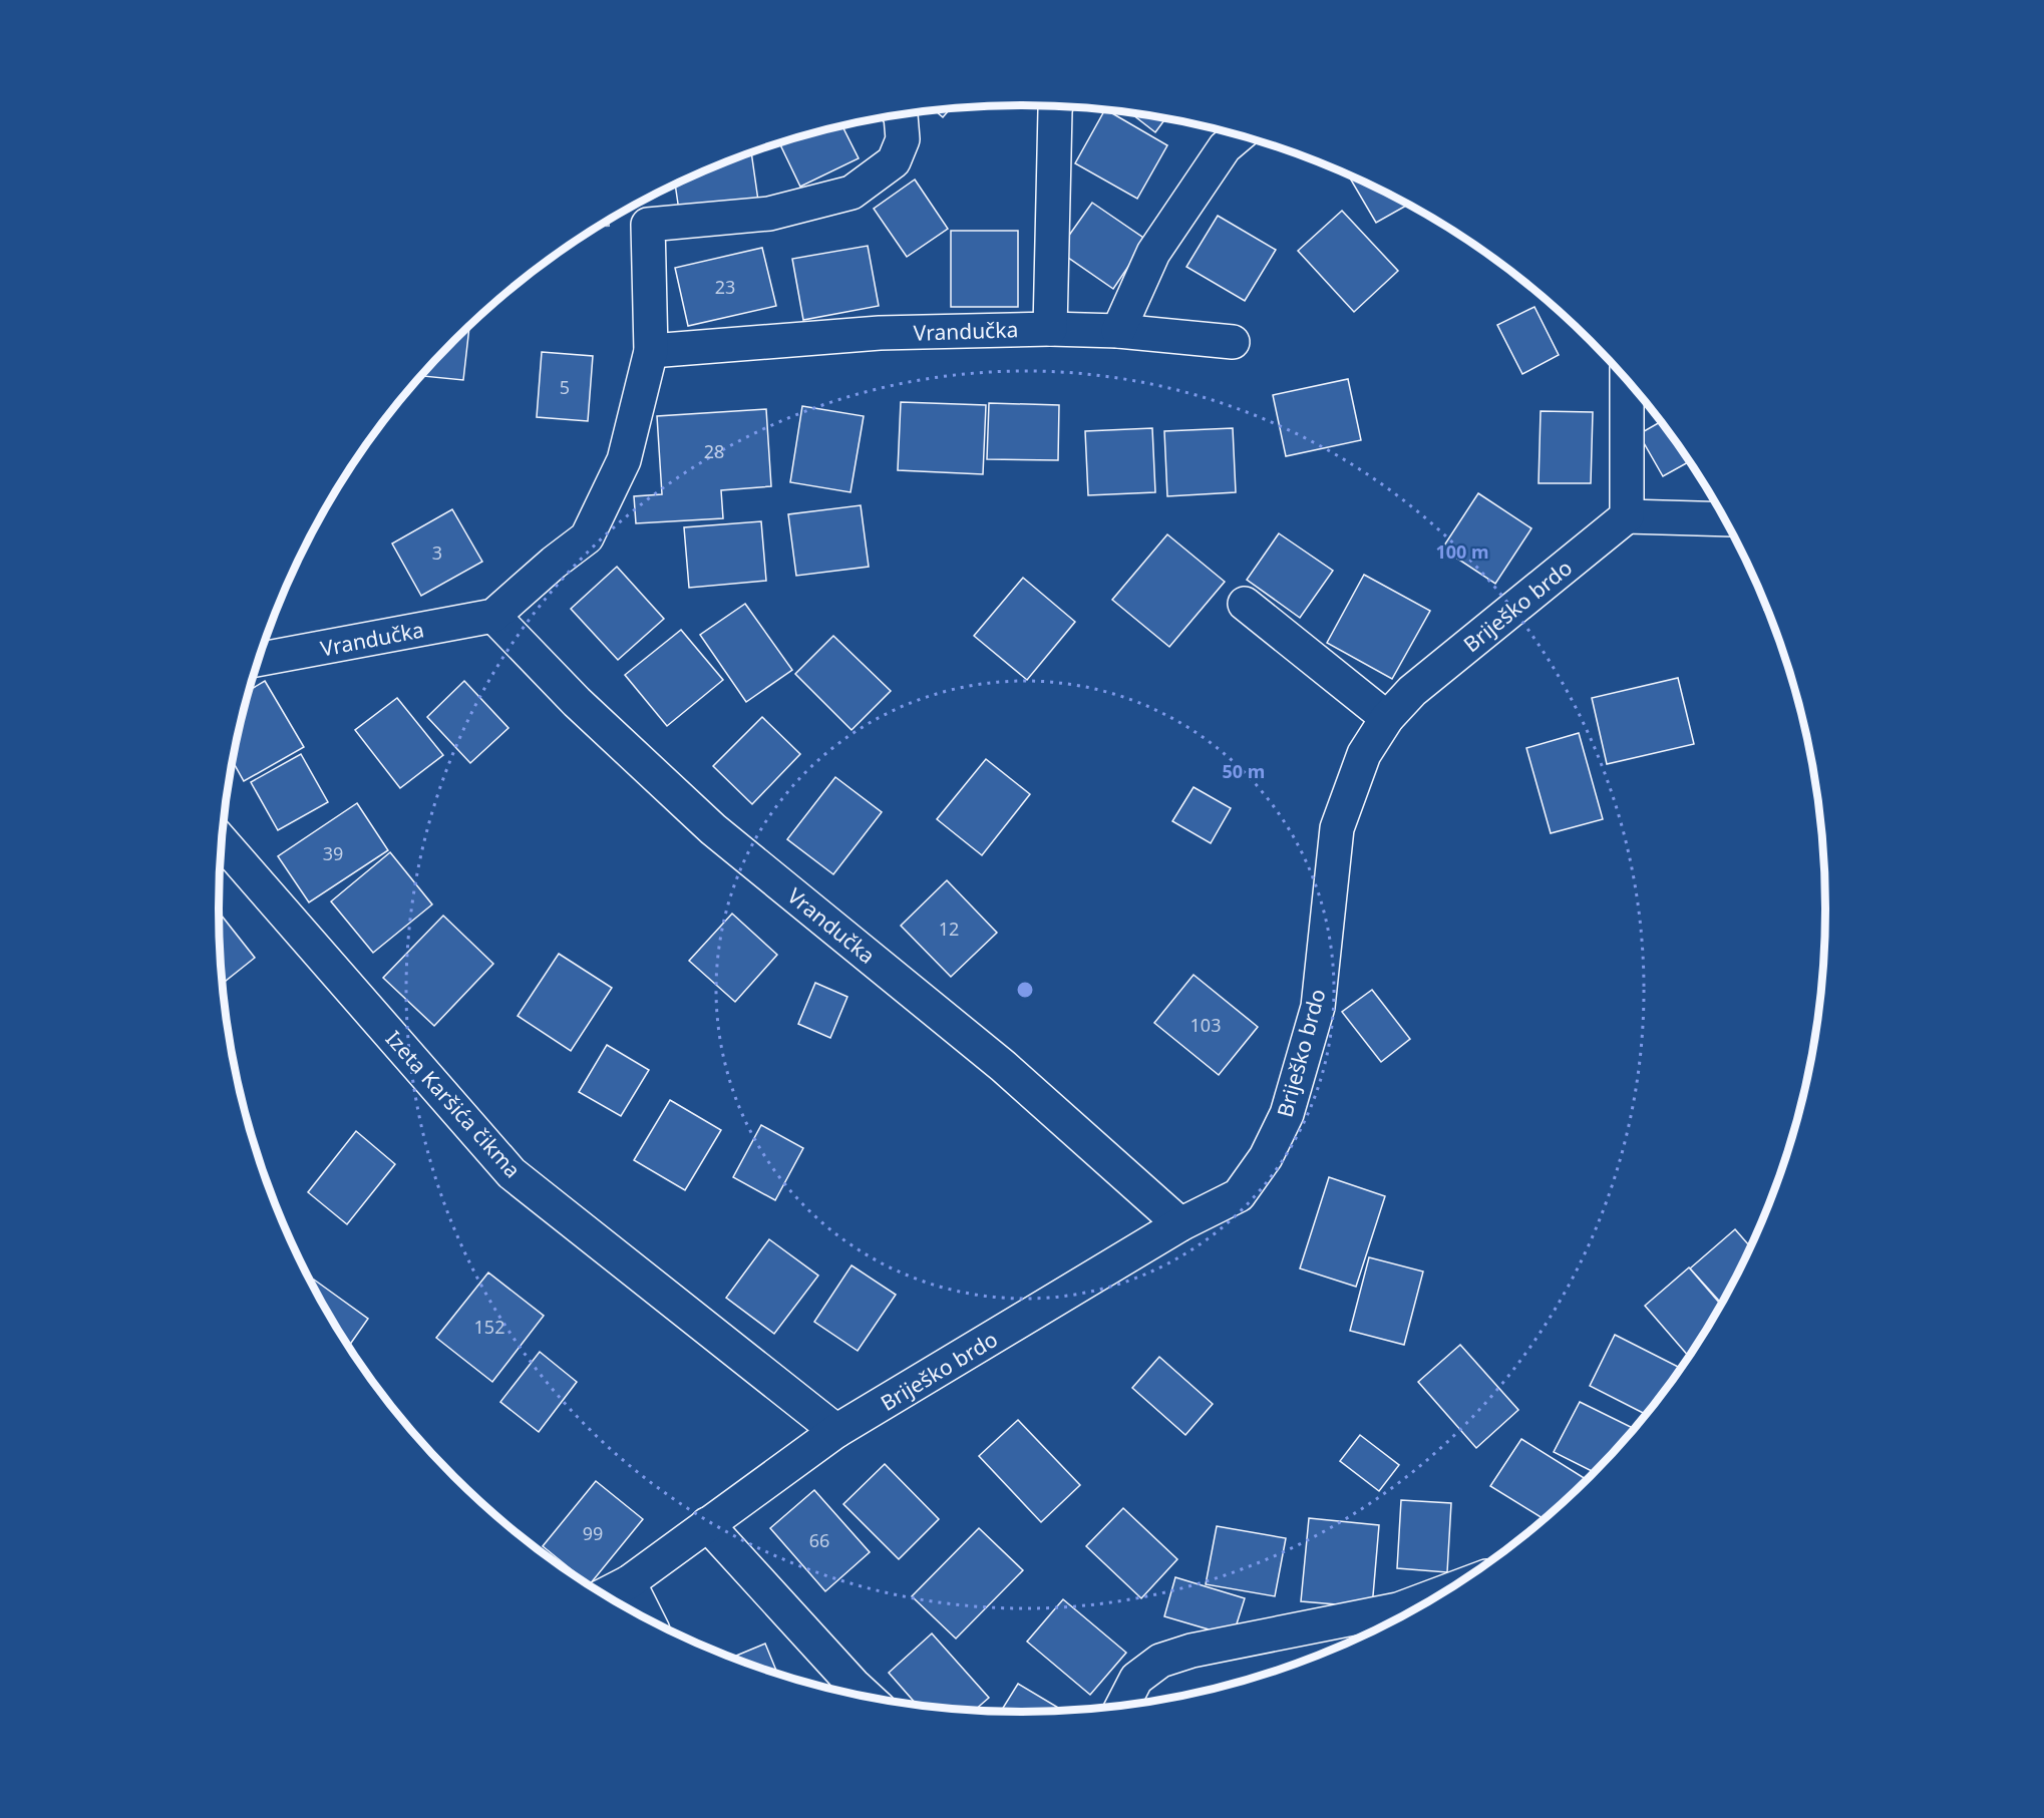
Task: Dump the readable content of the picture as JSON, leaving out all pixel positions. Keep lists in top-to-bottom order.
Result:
{
  "streets": {
    "street": ["Vrandučka", "Briješko brdo", "Izeta Karšića čikma"]
  },
  "crossings": [
    ["Vrandučka", "Briješko brdo"],
    ["Briješko brdo", "Izeta Karšića čikma"]
  ],
  "house_numbers": [
    "23",
    "5",
    "28",
    "3",
    "39",
    "12",
    "103",
    "152",
    "99",
    "66"
  ],
  "rings": ["100 m", "50 m"]
}
